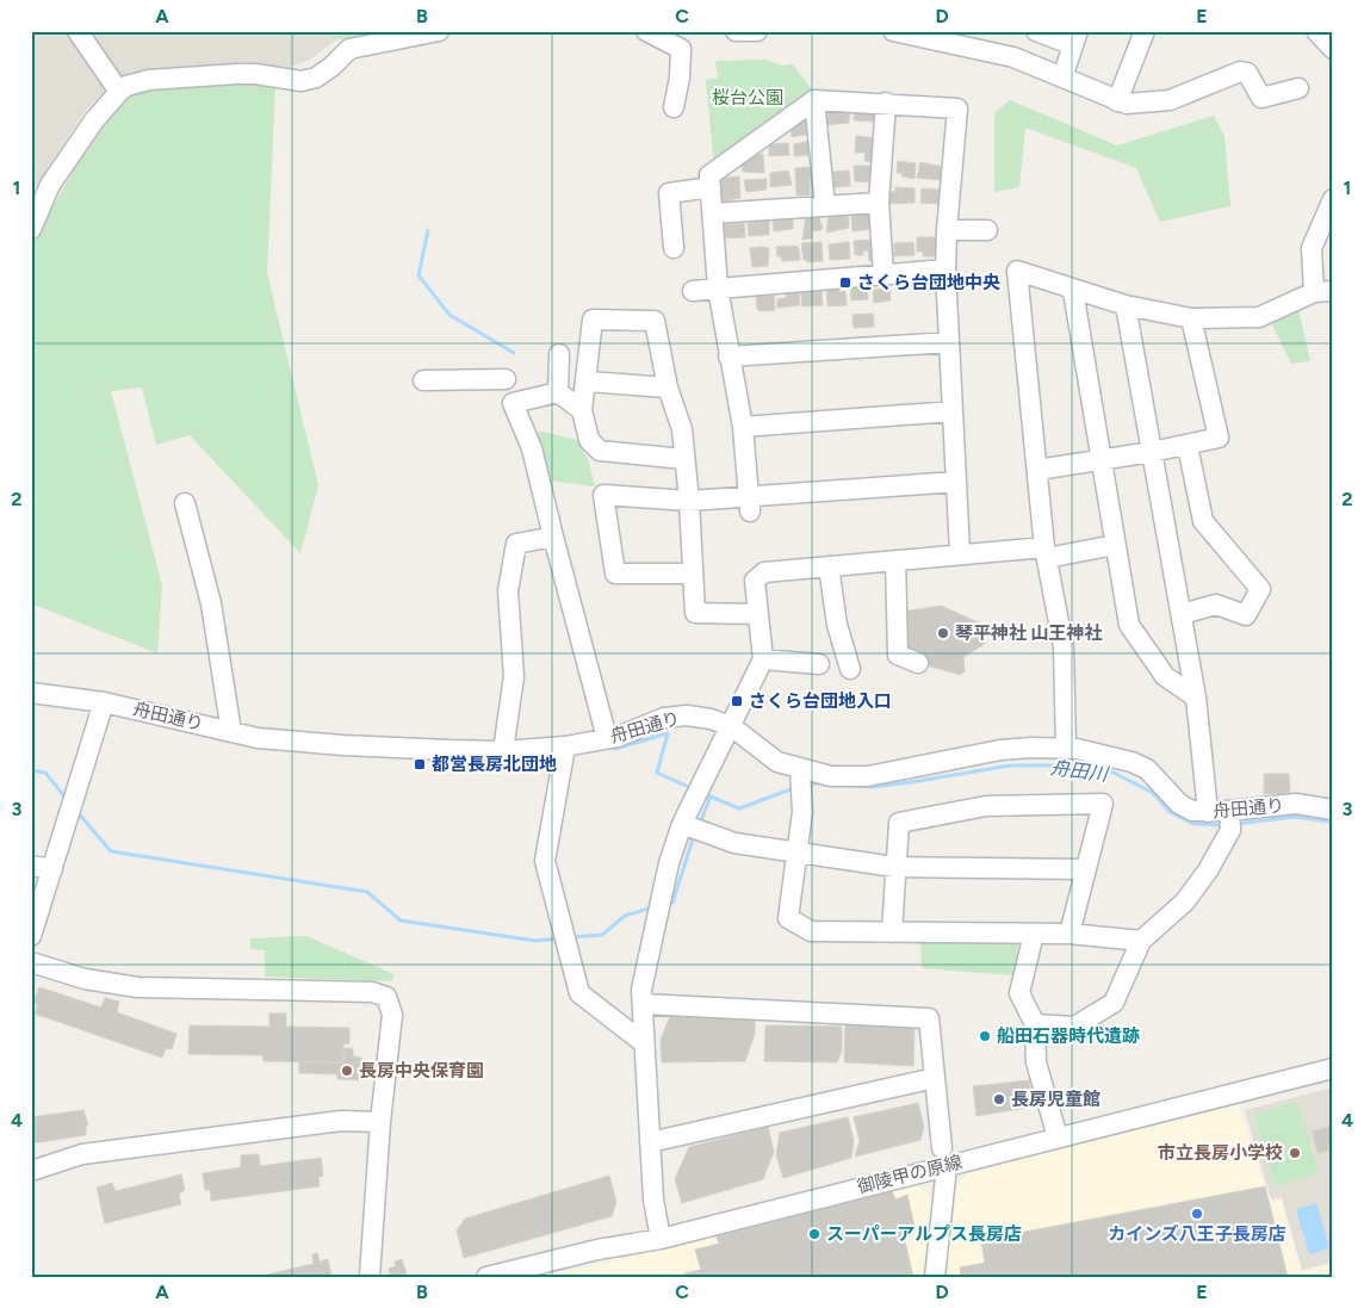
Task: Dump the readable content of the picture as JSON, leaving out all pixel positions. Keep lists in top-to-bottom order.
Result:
{
  "streets": {
    "street": ["舟田通り", "御陵甲の原線"]
  },
  "water": ["舟田川"],
  "parks": ["桜台公園"],
  "places": {
    "transit": ["さくら台団地中央", "さくら台団地入口", "都営長房北団地"],
    "other": [
      "琴平神社 山王神社",
      "船田石器時代遺跡",
      "長房中央保育園",
      "長房児童館",
      "市立長房小学校",
      "カインズ八王子長房店",
      "スーパーアルプス長房店"
    ]
  },
  "grid": {
    "columns": [
      "A",
      "B",
      "C",
      "D",
      "E"
    ],
    "rows": [
      "1",
      "2",
      "3",
      "4"
    ]
  }
}
